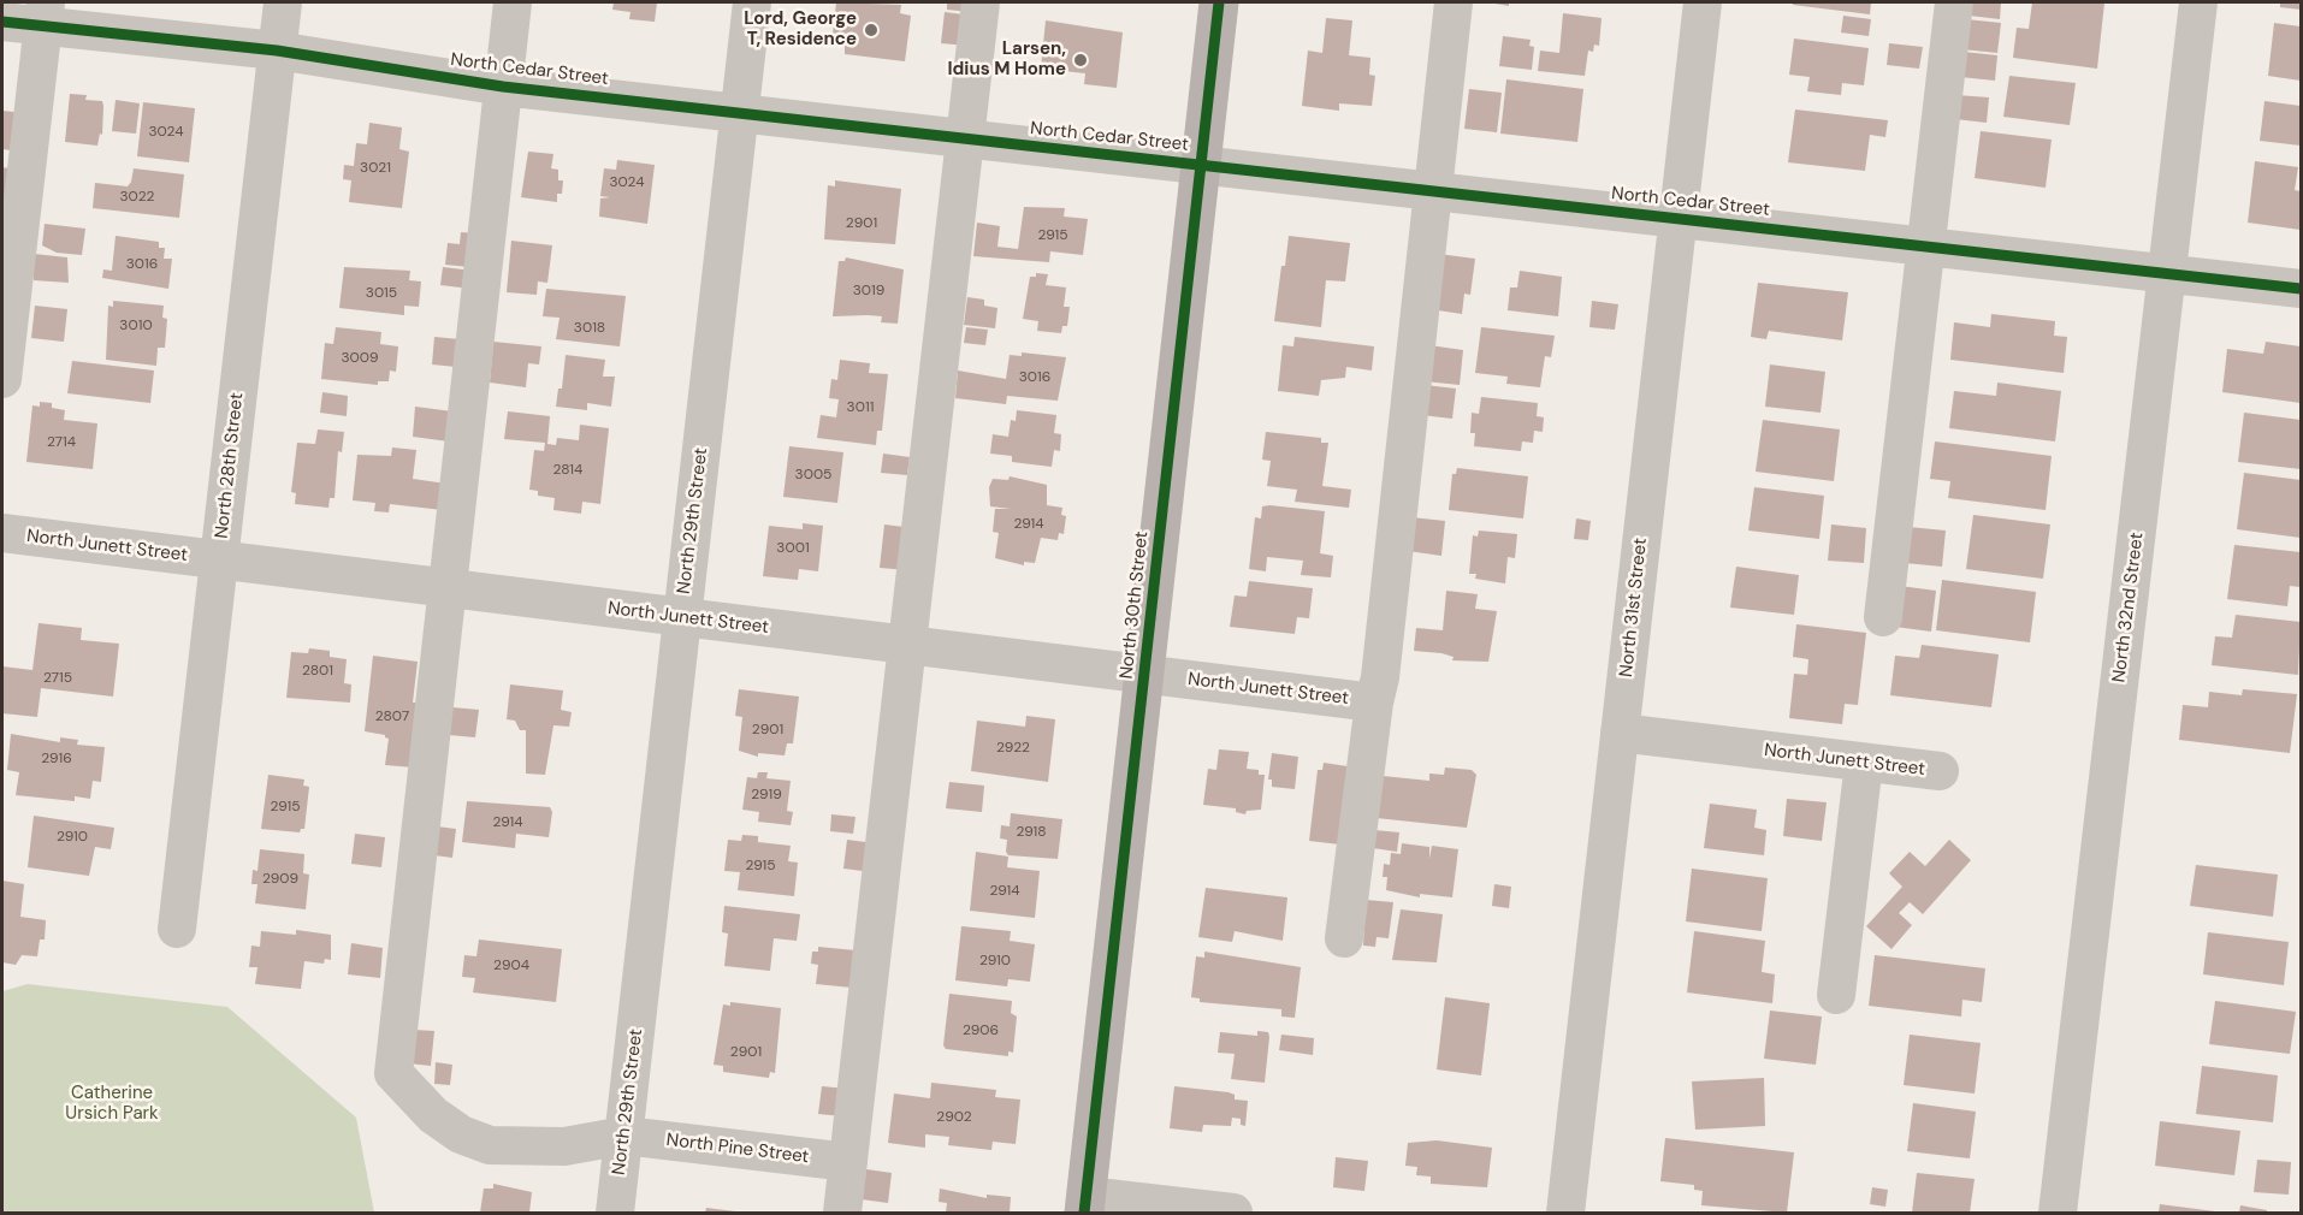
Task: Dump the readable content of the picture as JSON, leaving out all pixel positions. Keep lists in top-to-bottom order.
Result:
{
  "streets": {
    "main road": ["North 30th Street"],
    "street": [
      "North Cedar Street",
      "North 28th Street",
      "North 29th Street",
      "North Junett Street",
      "North 31st Street",
      "North 32nd Street",
      "North Pine Street"
    ]
  },
  "crossings": [
    ["North Cedar Street", "North 28th Street"],
    ["North Cedar Street", "North 29th Street"],
    ["North Cedar Street", "North 30th Street"],
    ["North Cedar Street", "North 31st Street"],
    ["North Cedar Street", "North 32nd Street"],
    ["North 28th Street", "North Junett Street"],
    ["North 29th Street", "North Junett Street"],
    ["North 29th Street", "North Pine Street"],
    ["North Junett Street", "North 30th Street"],
    ["North Junett Street", "North 31st Street"],
    ["North Junett Street", "North Pine Street"]
  ],
  "parks": ["Catherine Ursich Park"],
  "places": ["Lord, George T, Residence", "Larsen, Idius M Home"],
  "house_numbers": [
    "3024",
    "3021",
    "3024",
    "3022",
    "2901",
    "2915",
    "3016",
    "3019",
    "3015",
    "3010",
    "3018",
    "3009",
    "3016",
    "3011",
    "2714",
    "2814",
    "3005",
    "2914",
    "3001",
    "2801",
    "2715",
    "2807",
    "2901",
    "2922",
    "2916",
    "2919",
    "2915",
    "2914",
    "2918",
    "2910",
    "2915",
    "2909",
    "2914",
    "2910",
    "2904",
    "2906",
    "2901",
    "2902"
  ]
}
